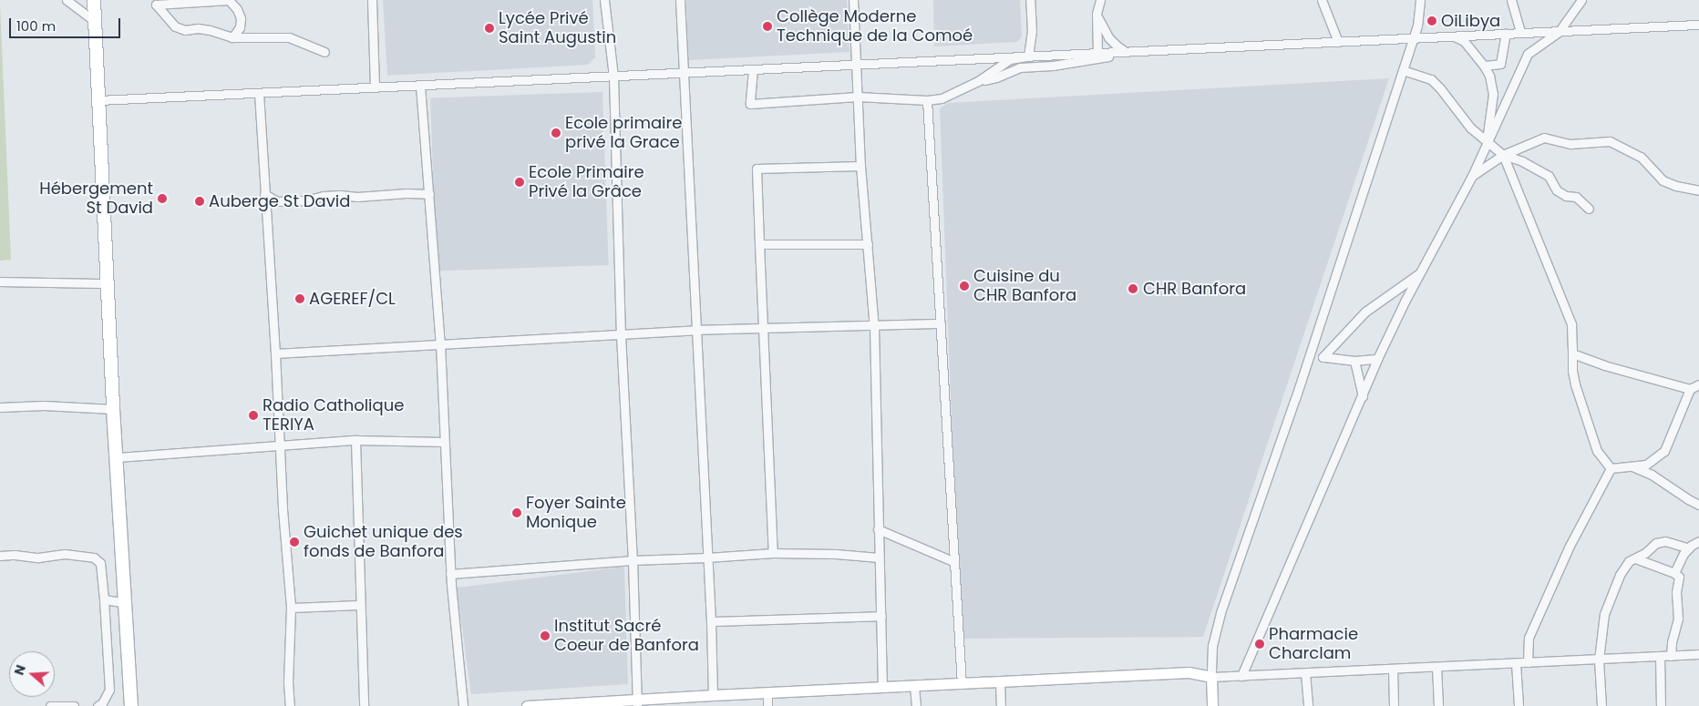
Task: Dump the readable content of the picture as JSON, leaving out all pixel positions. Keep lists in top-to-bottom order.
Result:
{
  "places": [
    "OiLibya",
    "Collège Moderne Technique de la Comoé",
    "Lycée Privé Saint Augustin",
    "Ecole primaire privé la Grace",
    "Ecole Primaire Privé la Grâce",
    "Hébergement St David",
    "Auberge St David",
    "Cuisine du CHR Banfora",
    "CHR Banfora",
    "AGEREF/CL",
    "Radio Catholique TERIYA",
    "Foyer Sainte Monique",
    "Guichet unique des fonds de Banfora",
    "Institut Sacré Coeur de Banfora",
    "Pharmacie Charclam"
  ],
  "scale_bar": "100 m",
  "north": "left"
}
